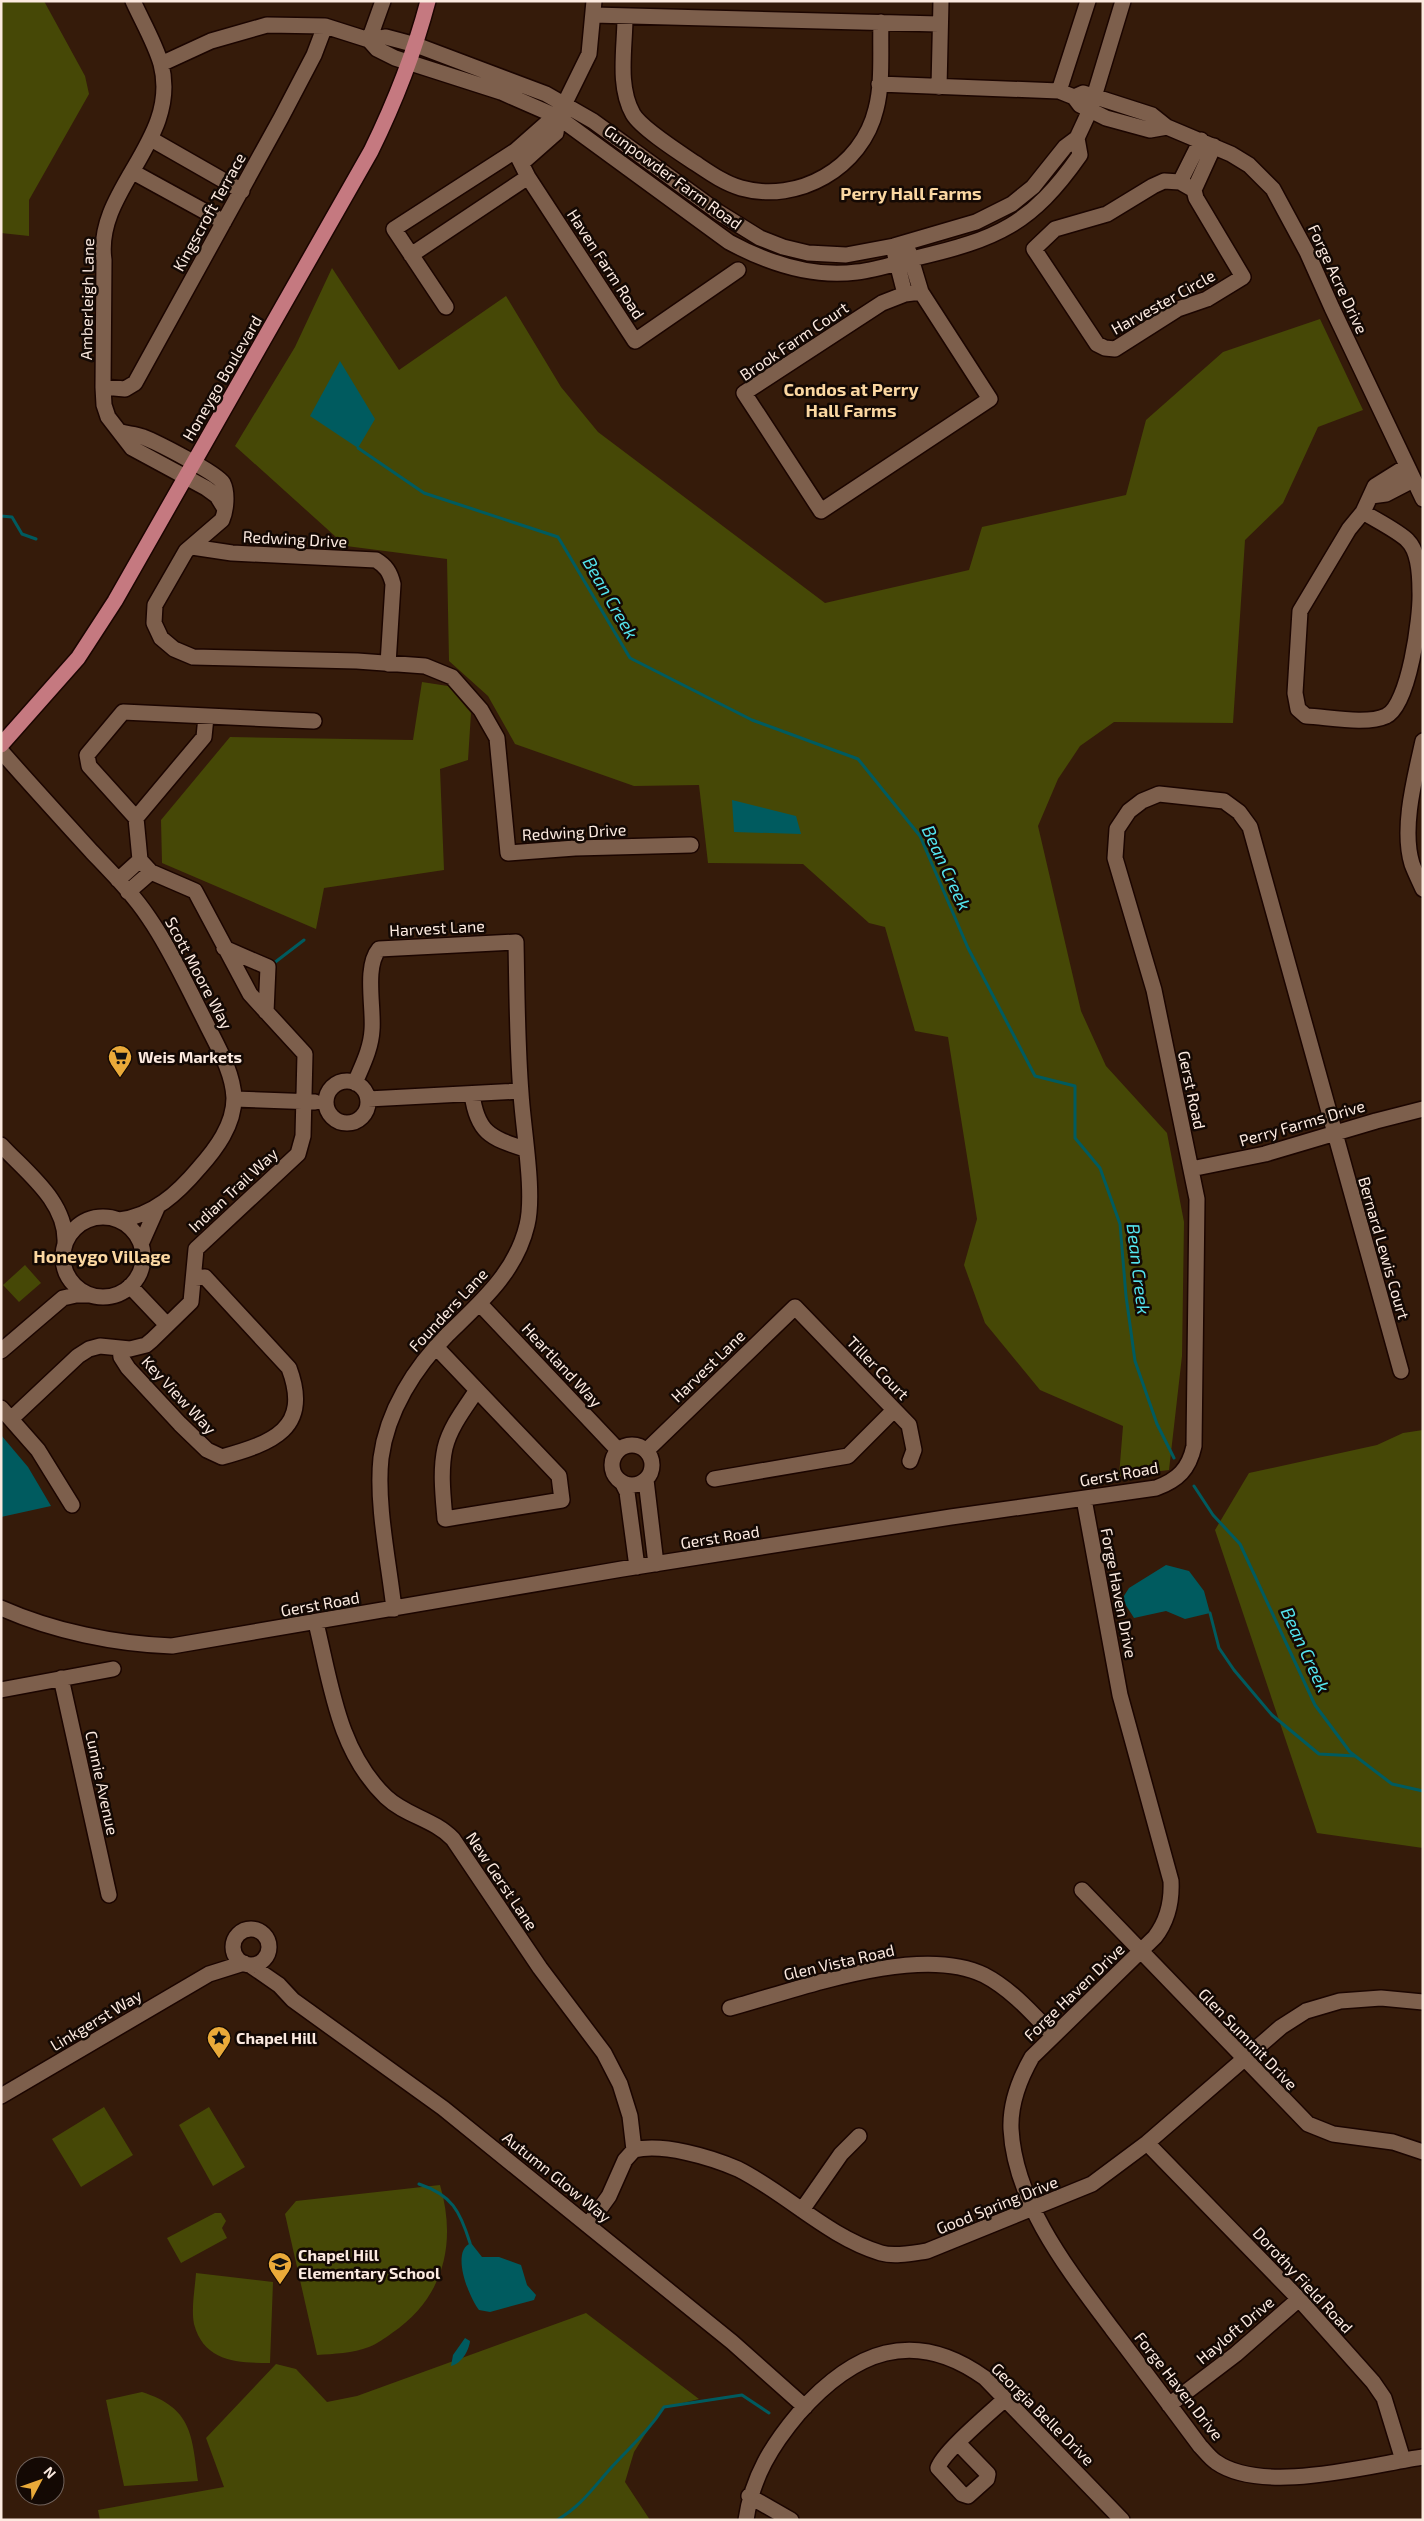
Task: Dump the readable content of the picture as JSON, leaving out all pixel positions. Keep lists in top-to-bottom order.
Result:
{
  "streets": {
    "main road": ["Honeygo Boulevard"],
    "street": [
      "Gunpowder Farm Road",
      "Kingscroft Terrace",
      "Haven Farm Road",
      "Forge Acre Drive",
      "Amberleigh Lane",
      "Harvester Circle",
      "Brook Farm Court",
      "Redwing Drive",
      "Harvest Lane",
      "Scott Moore Way",
      "Gerst Road",
      "Perry Farms Drive",
      "Indian Trail Way",
      "Bernard Lewis Court",
      "Founders Lane",
      "Heartland Way",
      "Tiller Court",
      "Key View Way",
      "Forge Haven Drive",
      "Cunnie Avenue",
      "New Gerst Lane",
      "Glen Vista Road",
      "Linkgerst Way",
      "Glen Summit Drive",
      "Autumn Glow Way",
      "Good Spring Drive",
      "Dorothy Field Road",
      "Hayloft Drive",
      "Georgia Belle Drive"
    ]
  },
  "crossings": [
    ["Gunpowder Farm Road", "Forge Acre Drive"],
    ["Gunpowder Farm Road", "Brook Farm Court"],
    ["Gunpowder Farm Road", "Honeygo Boulevard"],
    ["Kingscroft Terrace", "Amberleigh Lane"],
    ["Amberleigh Lane", "Honeygo Boulevard"],
    ["Harvest Lane", "Founders Lane"],
    ["Harvest Lane", "Heartland Way"],
    ["Harvest Lane", "Tiller Court"],
    ["Gerst Road", "Perry Farms Drive"],
    ["Gerst Road", "Bernard Lewis Court"],
    ["Gerst Road", "Founders Lane"],
    ["Gerst Road", "Forge Haven Drive"],
    ["Gerst Road", "New Gerst Lane"],
    ["Perry Farms Drive", "Bernard Lewis Court"],
    ["Indian Trail Way", "Key View Way"],
    ["Founders Lane", "Heartland Way"],
    ["Forge Haven Drive", "Glen Vista Road"],
    ["Forge Haven Drive", "Glen Summit Drive"],
    ["Forge Haven Drive", "Good Spring Drive"],
    ["Forge Haven Drive", "Dorothy Field Road"],
    ["Forge Haven Drive", "Hayloft Drive"],
    ["New Gerst Lane", "Good Spring Drive"],
    ["Linkgerst Way", "Autumn Glow Way"],
    ["Glen Summit Drive", "Good Spring Drive"],
    ["Autumn Glow Way", "Georgia Belle Drive"],
    ["Good Spring Drive", "Dorothy Field Road"],
    ["Dorothy Field Road", "Hayloft Drive"]
  ],
  "districts": ["Perry Hall Farms", "Condos at Perry Hall Farms", "Honeygo Village"],
  "water": ["Bean Creek"],
  "places": {
    "supermarket": ["Weis Markets"],
    "place": ["Chapel Hill"],
    "school or university": ["Chapel Hill Elementary School"]
  },
  "north": "top right"
}
